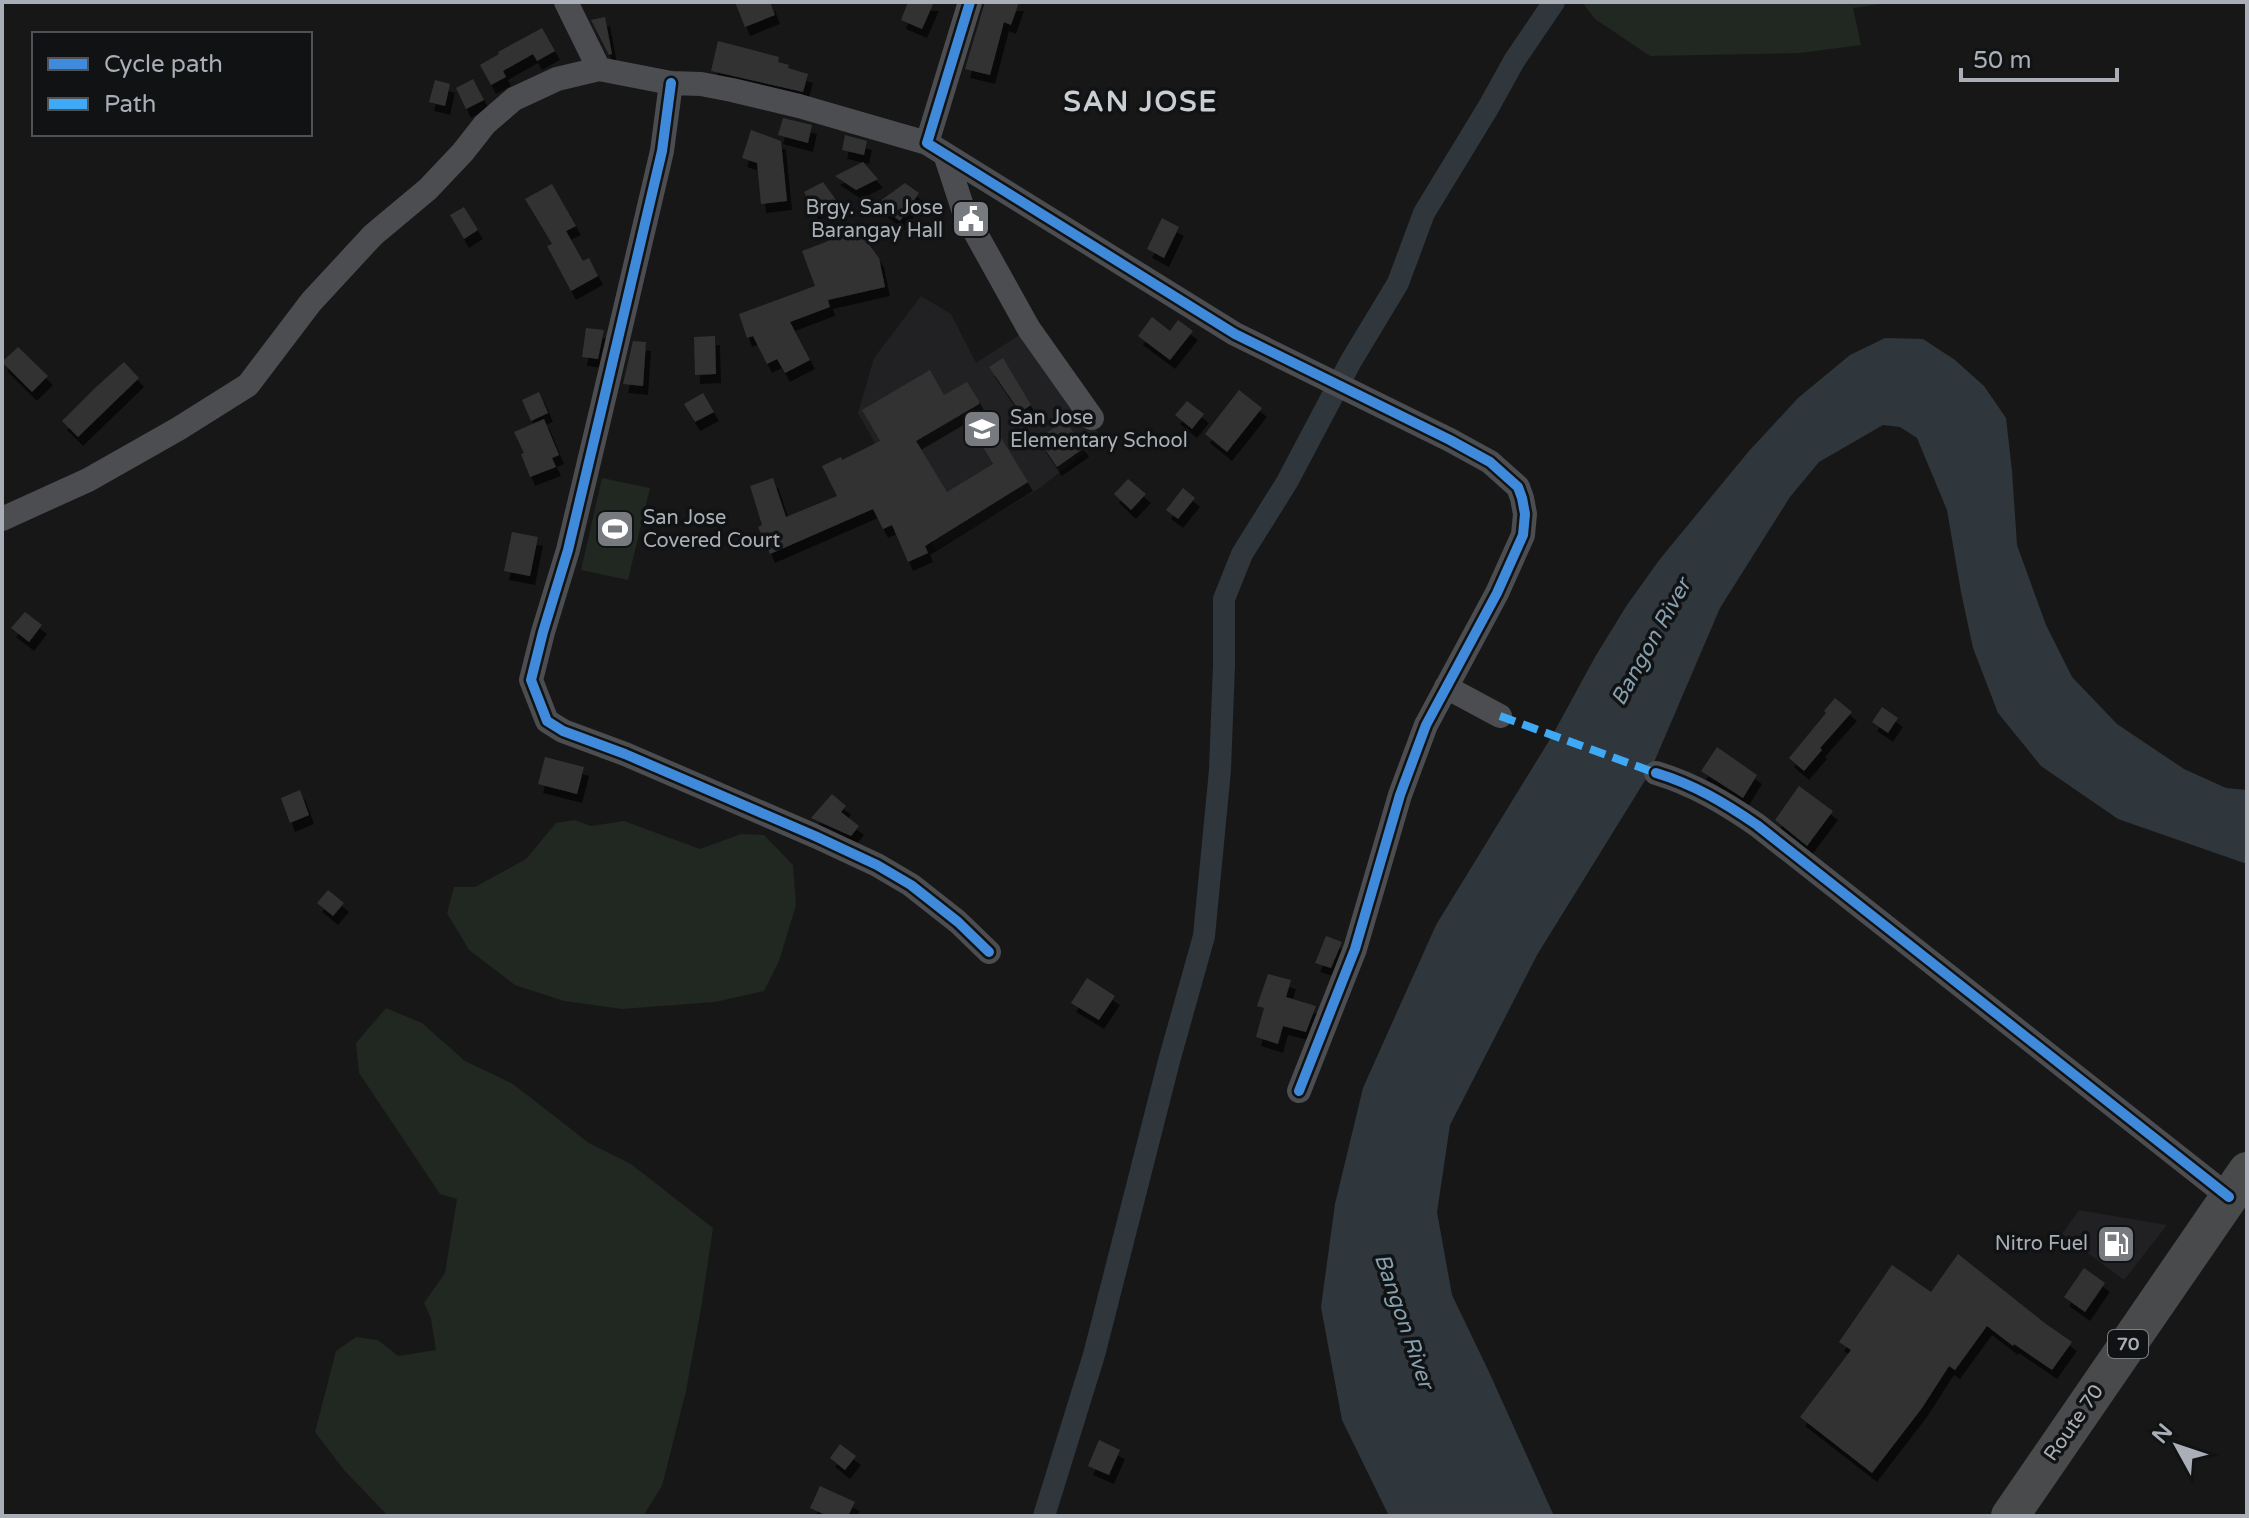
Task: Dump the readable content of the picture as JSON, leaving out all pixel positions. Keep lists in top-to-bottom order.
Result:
{
  "streets": {
    "highway": ["70", "Route 70"]
  },
  "districts": ["SAN JOSE"],
  "water": ["Bangon River"],
  "places": {
    "public building": ["Brgy. San Jose Barangay Hall"],
    "school or university": ["San Jose Elementary School"],
    "sports": ["San Jose Covered Court"],
    "fuel station": ["Nitro Fuel"]
  },
  "legend": ["Cycle path", "Path"],
  "scale_bar": "50 m",
  "north": "top left"
}
